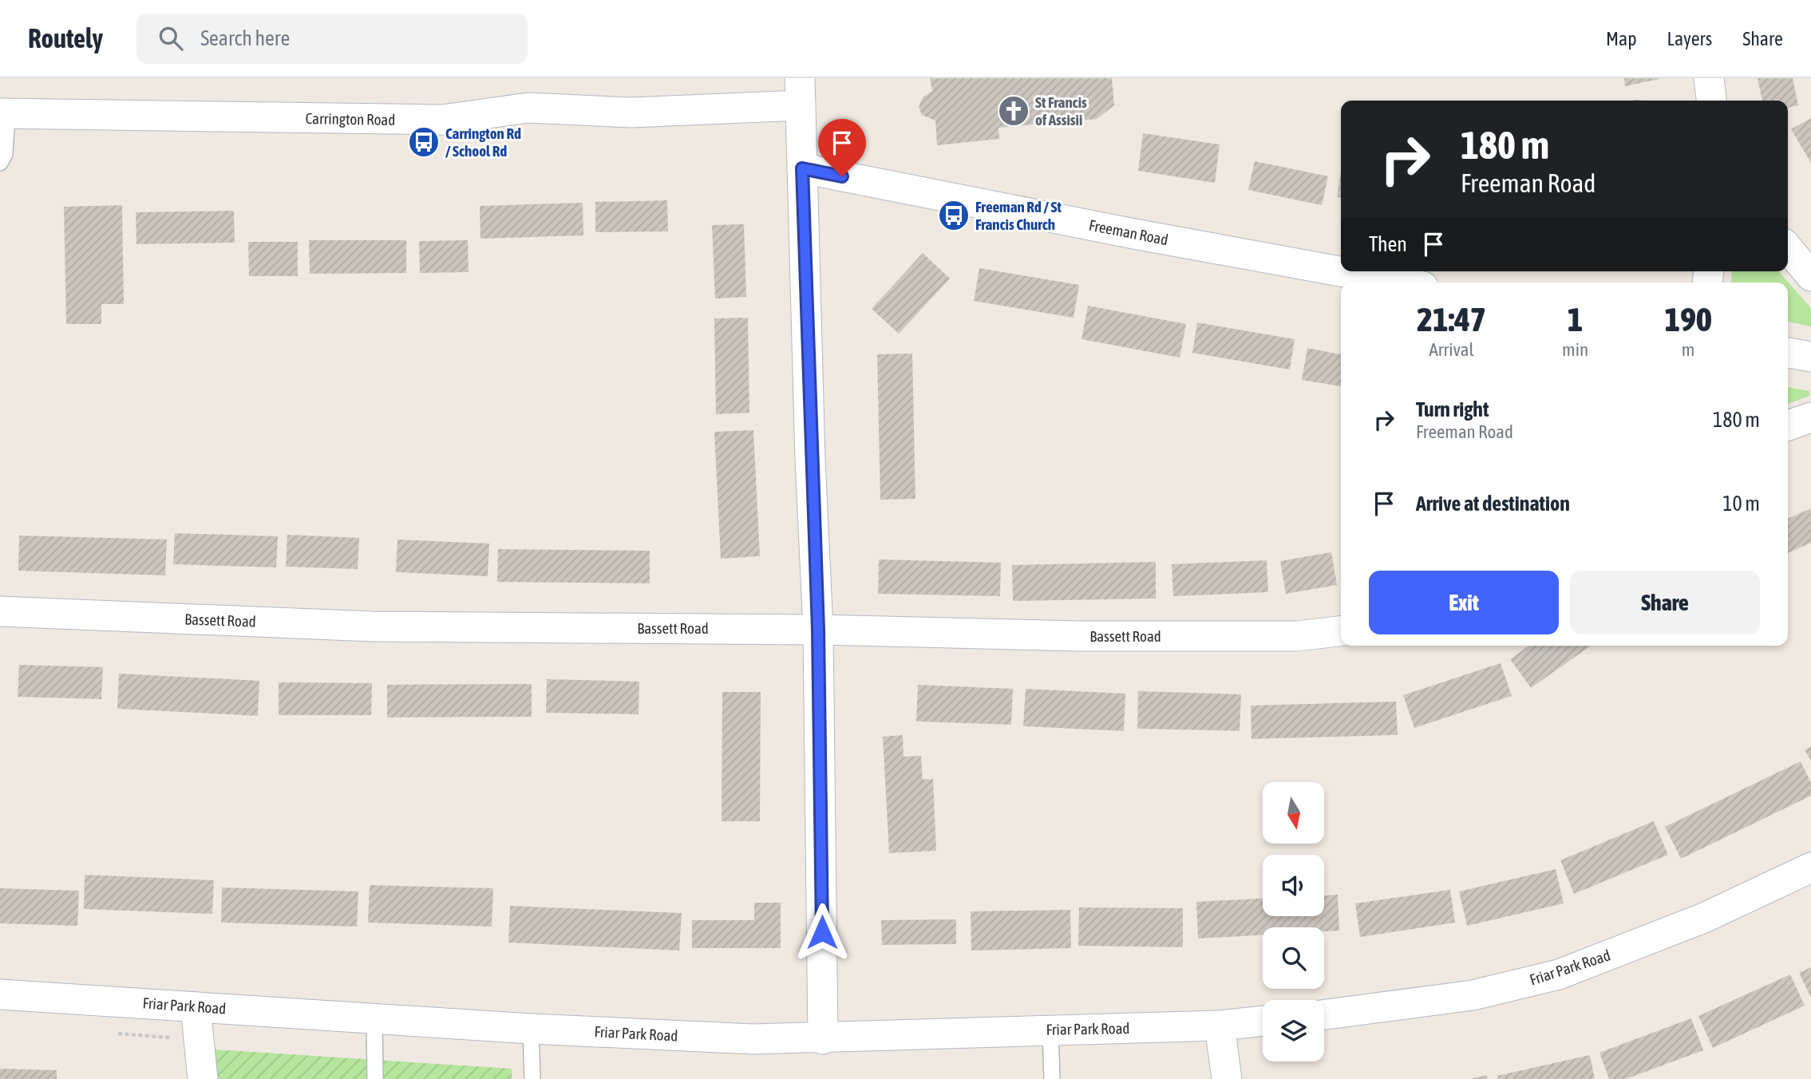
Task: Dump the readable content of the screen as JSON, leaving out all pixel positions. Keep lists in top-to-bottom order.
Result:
{
  "streets": {
    "street": [
      "Carrington Road",
      "Freeman Road",
      "Bassett Road",
      "Friar Park Road"
    ]
  },
  "places": {
    "church": ["St Francis of Assisii"],
    "bus stop": ["Carrington Rd / School Rd", "Freeman Rd / St Francis Church"]
  },
  "north": "bottom",
  "page": {
    "header": "Routely",
    "search": "Search here",
    "nav": ["Map", "Layers", "Share"],
    "turn": ["180 m", "Freeman Road"],
    "then": "Then",
    "eta": [
      "21:47",
      "Arrival",
      "1",
      "min",
      "190",
      "m"
    ],
    "list": [
      {
        "name": "Turn right",
        "note": "Freeman Road",
        "value": "180 m"
      },
      {
        "name": "Arrive at destination",
        "value": "10 m"
      }
    ],
    "buttons": ["Exit", "Share"]
  }
}
